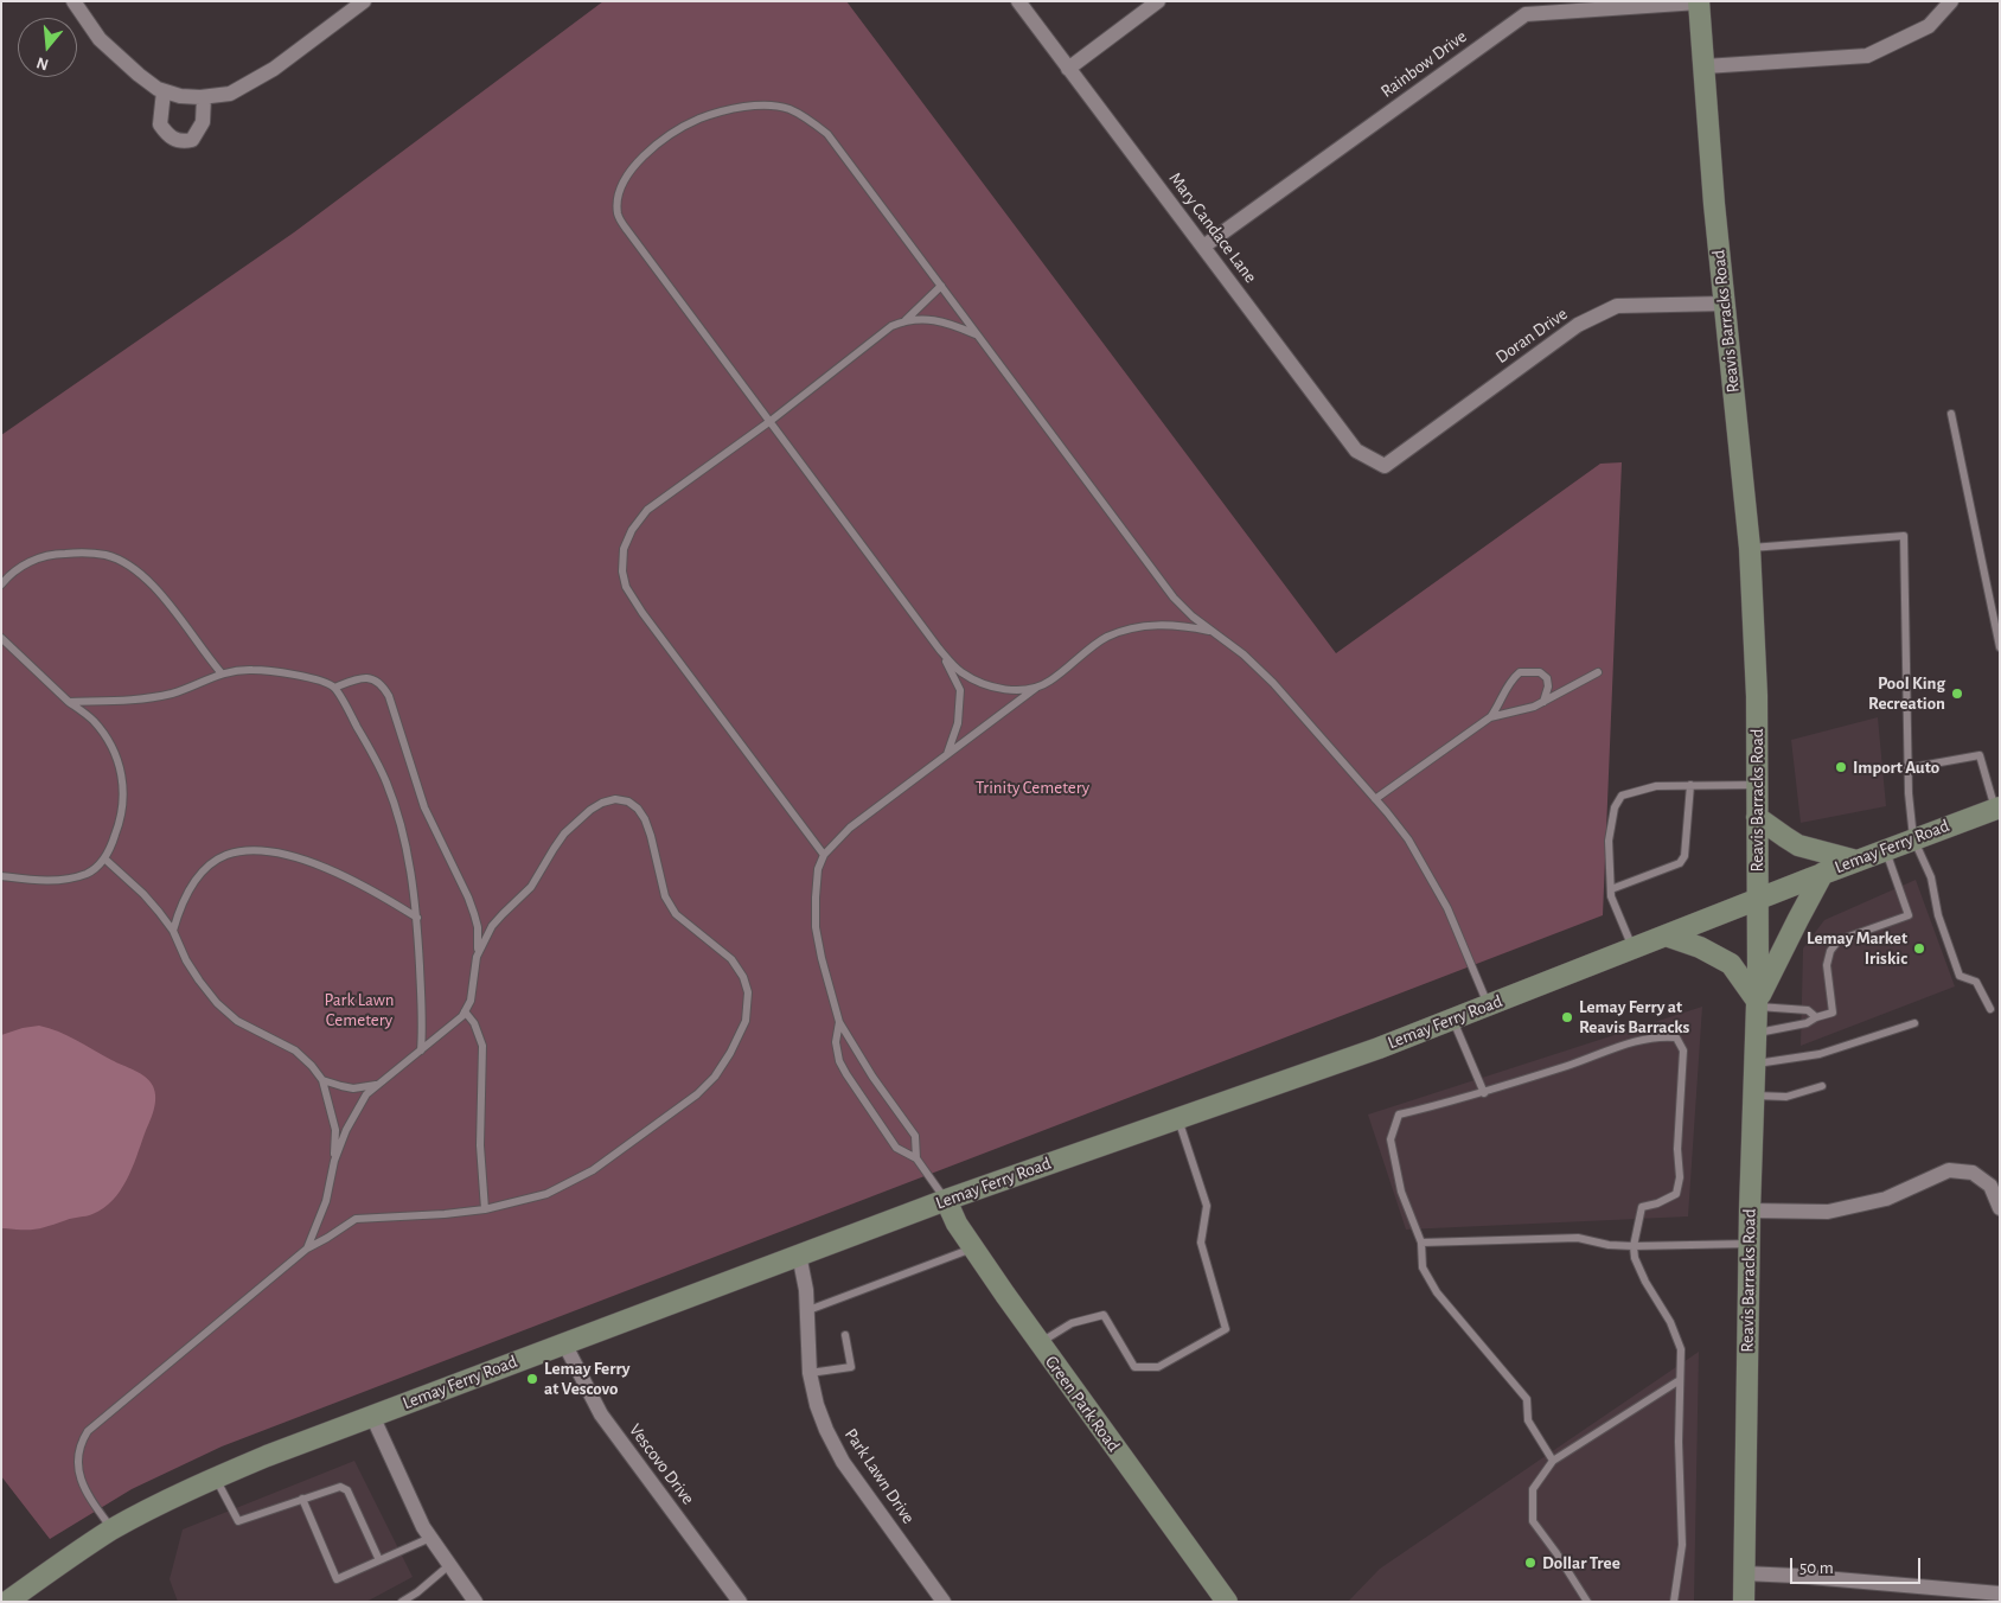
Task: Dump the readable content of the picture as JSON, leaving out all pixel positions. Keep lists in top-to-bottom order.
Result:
{
  "streets": {
    "main road": ["Reavis Barracks Road", "Lemay Ferry Road", "Green Park Road"],
    "street": [
      "Rainbow Drive",
      "Mary Candace Lane",
      "Doran Drive",
      "Vescovo Drive",
      "Park Lawn Drive"
    ]
  },
  "crossings": [
    ["Rainbow Drive", "Mary Candace Lane"],
    ["Rainbow Drive", "Reavis Barracks Road"],
    ["Mary Candace Lane", "Doran Drive"],
    ["Reavis Barracks Road", "Doran Drive"],
    ["Reavis Barracks Road", "Lemay Ferry Road"],
    ["Lemay Ferry Road", "Green Park Road"],
    ["Lemay Ferry Road", "Vescovo Drive"],
    ["Lemay Ferry Road", "Park Lawn Drive"]
  ],
  "parks": ["Trinity Cemetery", "Park Lawn Cemetery"],
  "places": [
    "Pool King Recreation",
    "Import Auto",
    "Lemay Market Iriskic",
    "Lemay Ferry at Reavis Barracks",
    "Lemay Ferry at Vescovo",
    "Dollar Tree"
  ],
  "scale_bar": "50 m",
  "north": "bottom"
}
